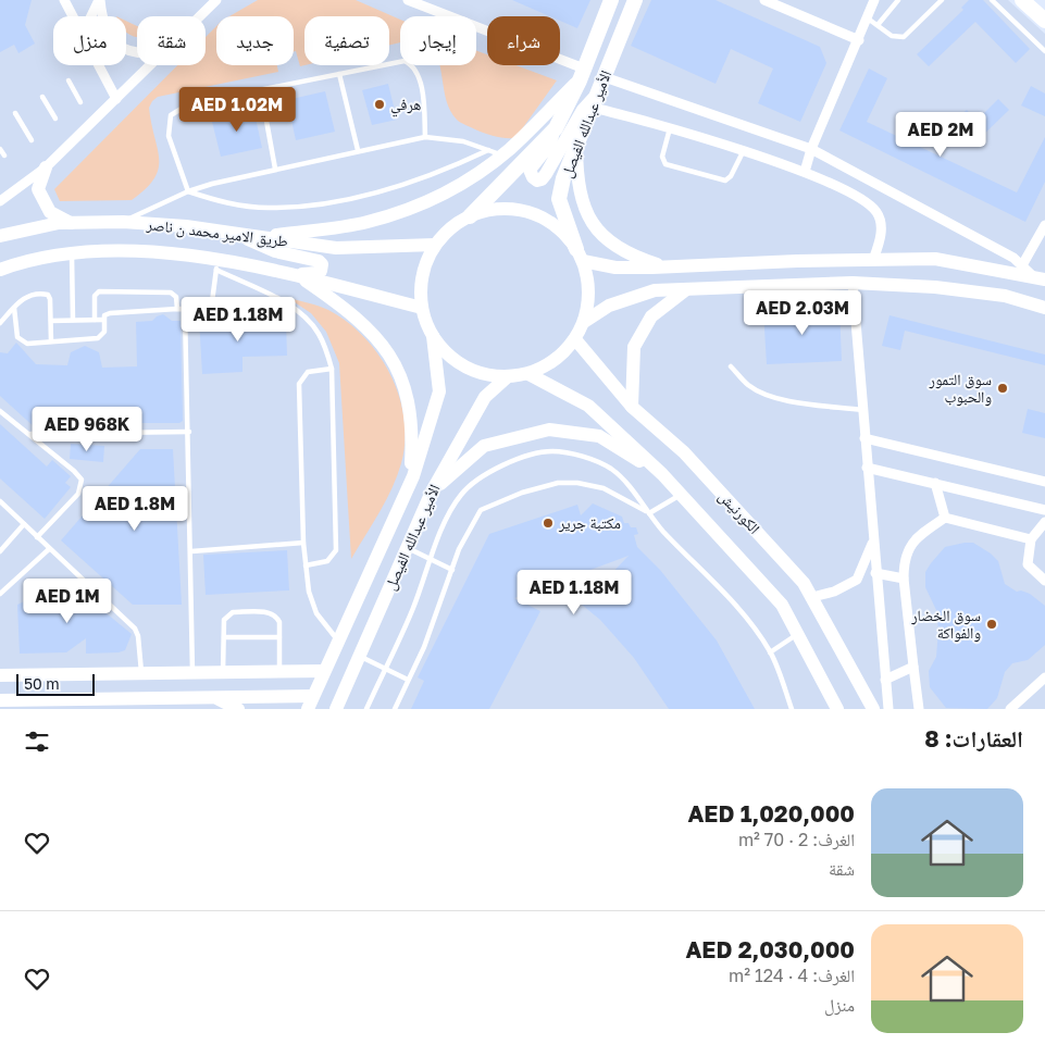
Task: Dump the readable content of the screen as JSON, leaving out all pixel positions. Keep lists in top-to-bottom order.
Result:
{
  "streets": {
    "main road": ["الأمير عبدالله الفيصل", "طريق الامير محمد ن ناصر", "الكورنيش"]
  },
  "crossings": [
    ["الأمير عبدالله الفيصل", "طريق الامير محمد ن ناصر"],
    ["الأمير عبدالله الفيصل", "الكورنيش"],
    ["طريق الامير محمد ن ناصر", "الكورنيش"]
  ],
  "places": [
    "هرفي",
    "سوق التمور والحبوب",
    "مكتبة جرير",
    "سوق الخضار والفواكة"
  ],
  "scale_bar": "50 m",
  "page": {
    "chip": [
      "شراء",
      "إيجار",
      "تصفية",
      "جديد",
      "شقة",
      "منزل"
    ],
    "price": [
      "AED 1.02M",
      "AED 2M",
      "AED 2.03M",
      "AED 1.18M",
      "AED 968K",
      "AED 1.8M",
      "AED 1.18M",
      "AED 1M"
    ],
    "scale": "50 m",
    "heading": "العقارات: 8",
    "list": [
      {
        "name": "AED 1,020,000",
        "note": "الغرف: 2 · 70 m² · شقة"
      },
      {
        "name": "AED 2,030,000",
        "note": "الغرف: 4 · 124 m² · منزل"
      }
    ]
  }
}
